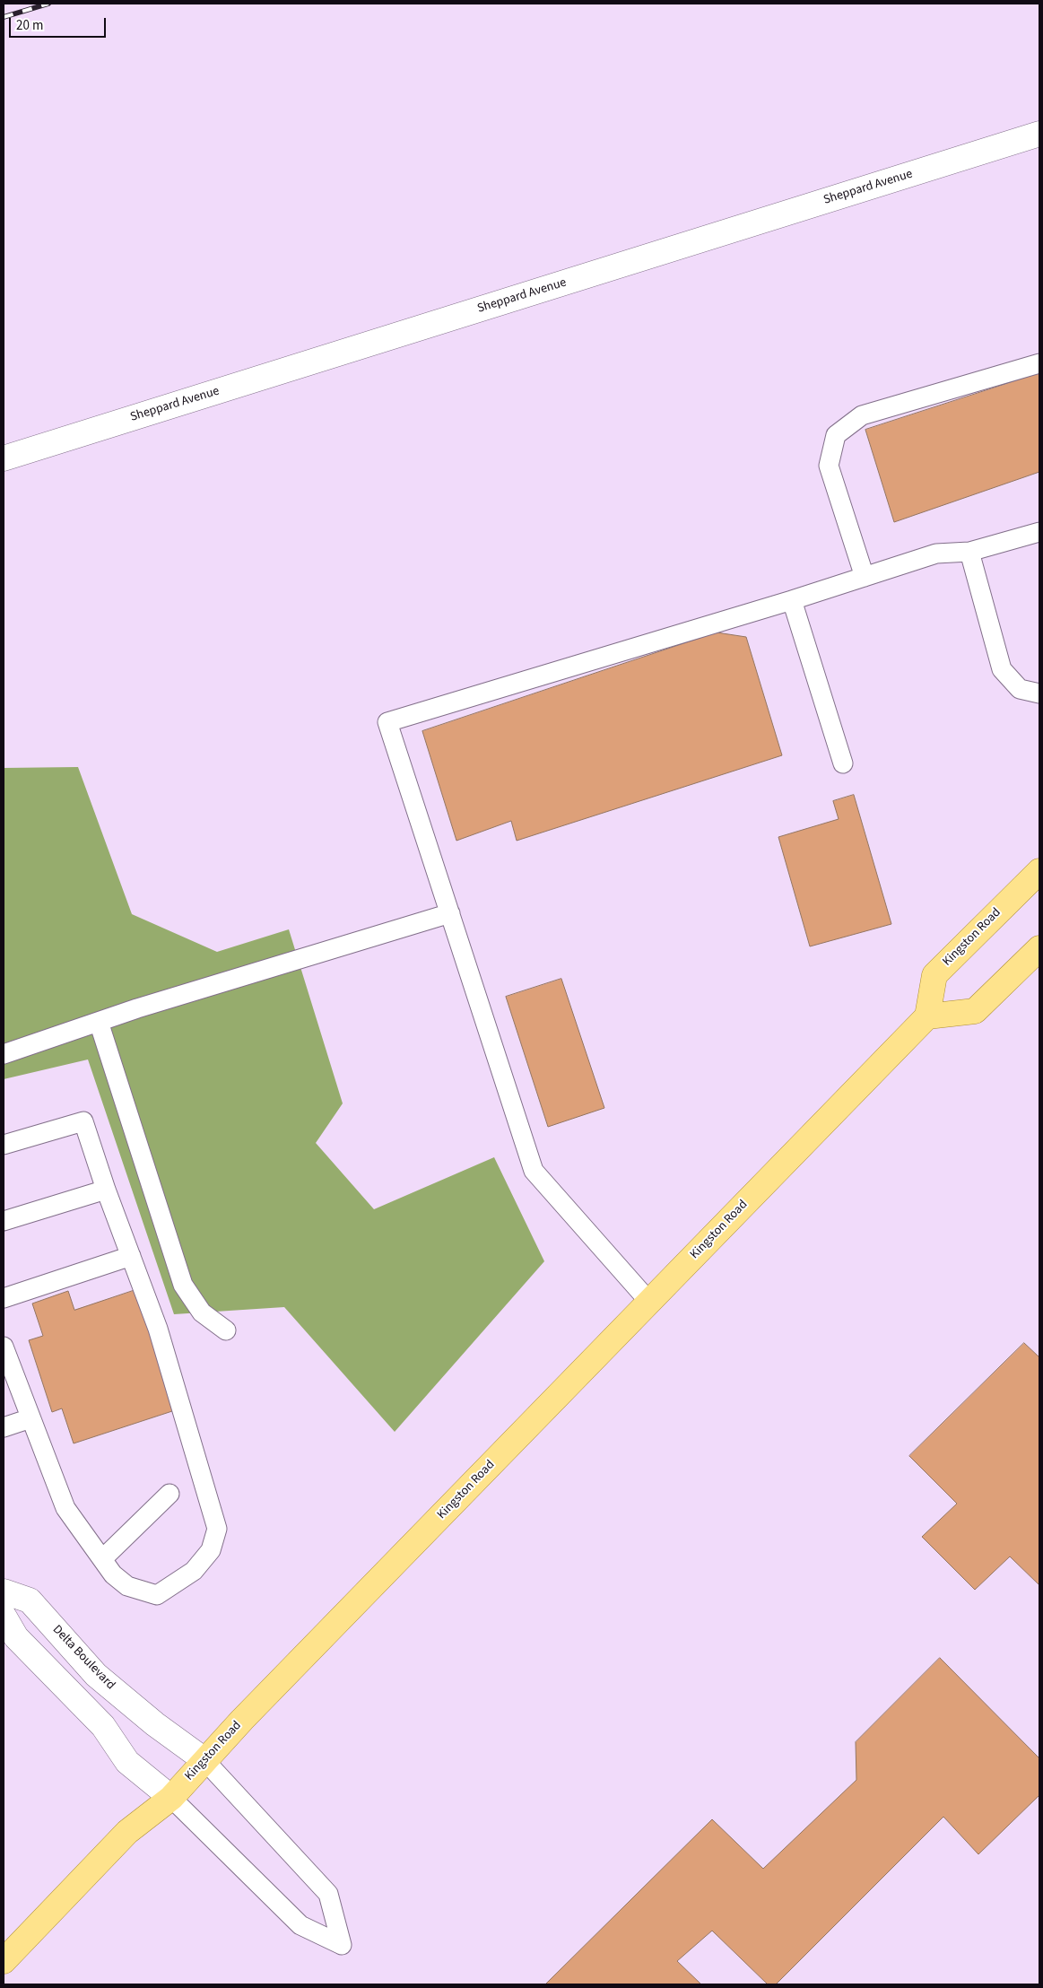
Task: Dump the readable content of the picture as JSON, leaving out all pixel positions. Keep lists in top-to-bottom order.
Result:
{
  "streets": {
    "main road": ["Kingston Road"],
    "street": ["Sheppard Avenue", "Delta Boulevard"]
  },
  "crossings": [
    ["Kingston Road", "Delta Boulevard"]
  ],
  "scale_bar": "20 m"
}
